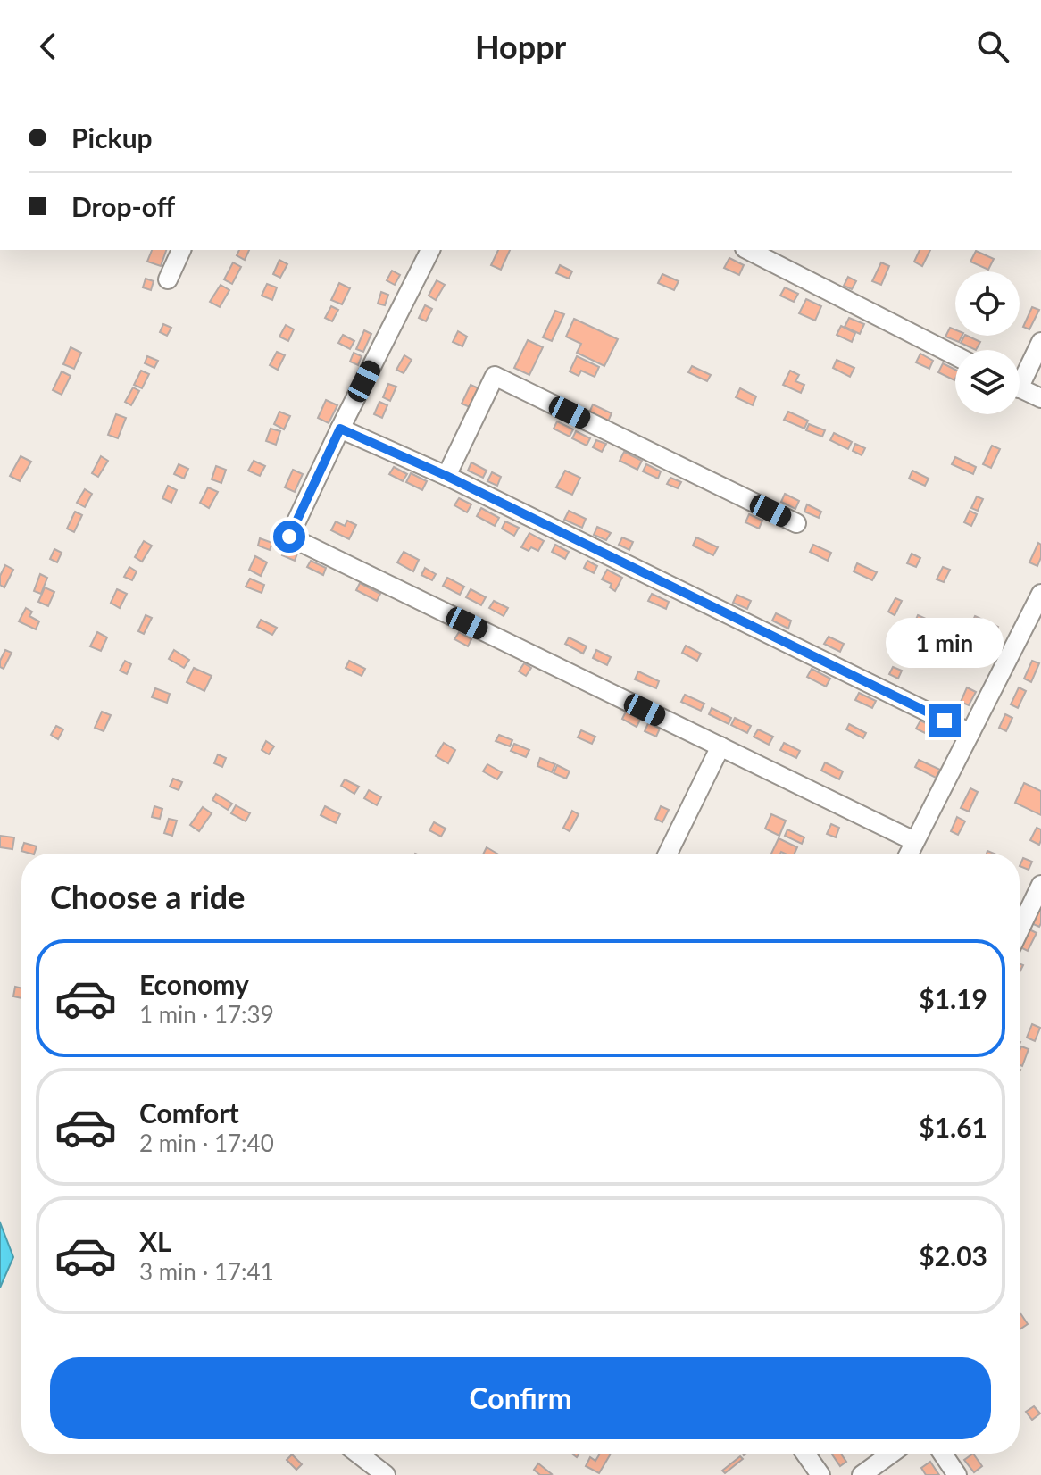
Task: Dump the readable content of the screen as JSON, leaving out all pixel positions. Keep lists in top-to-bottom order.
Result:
{
  "page": {
    "header": "Hoppr",
    "banner": ["Pickup", "Drop-off"],
    "bubble": "1 min",
    "heading": "Choose a ride",
    "list": [
      {
        "name": "Economy",
        "note": "1 min · 17:39",
        "value": "$1.19"
      },
      {
        "name": "Comfort",
        "note": "2 min · 17:40",
        "value": "$1.61"
      },
      {
        "name": "XL",
        "note": "3 min · 17:41",
        "value": "$2.03"
      }
    ],
    "buttons": "Confirm"
  }
}
